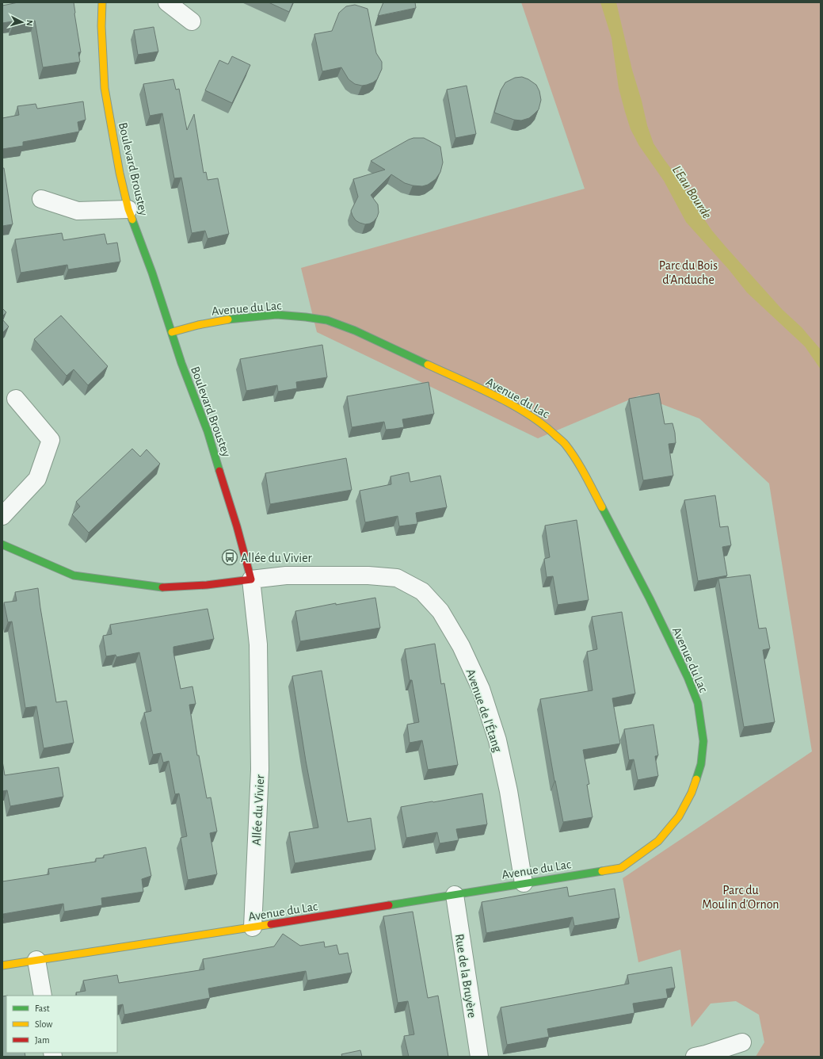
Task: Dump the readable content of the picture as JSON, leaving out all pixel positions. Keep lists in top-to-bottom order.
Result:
{
  "streets": {
    "street": [
      "Boulevard Broustey",
      "Avenue du Lac",
      "Avenue de l'Étang",
      "Allée du Vivier",
      "Rue de la Bruyère"
    ]
  },
  "crossings": [
    ["Boulevard Broustey", "Avenue du Lac"],
    ["Boulevard Broustey", "Avenue de l'Étang"],
    ["Boulevard Broustey", "Allée du Vivier"],
    ["Avenue du Lac", "Avenue de l'Étang"],
    ["Avenue du Lac", "Allée du Vivier"],
    ["Avenue du Lac", "Rue de la Bruyère"],
    ["Avenue de l'Étang", "Allée du Vivier"]
  ],
  "water": ["L'Eau Bourde"],
  "parks": ["Parc du Bois d'Anduche", "Parc du Moulin d'Ornon"],
  "places": {
    "bus stop": ["Allée du Vivier"]
  },
  "legend": ["Fast", "Slow", "Jam"],
  "north": "right"
}
